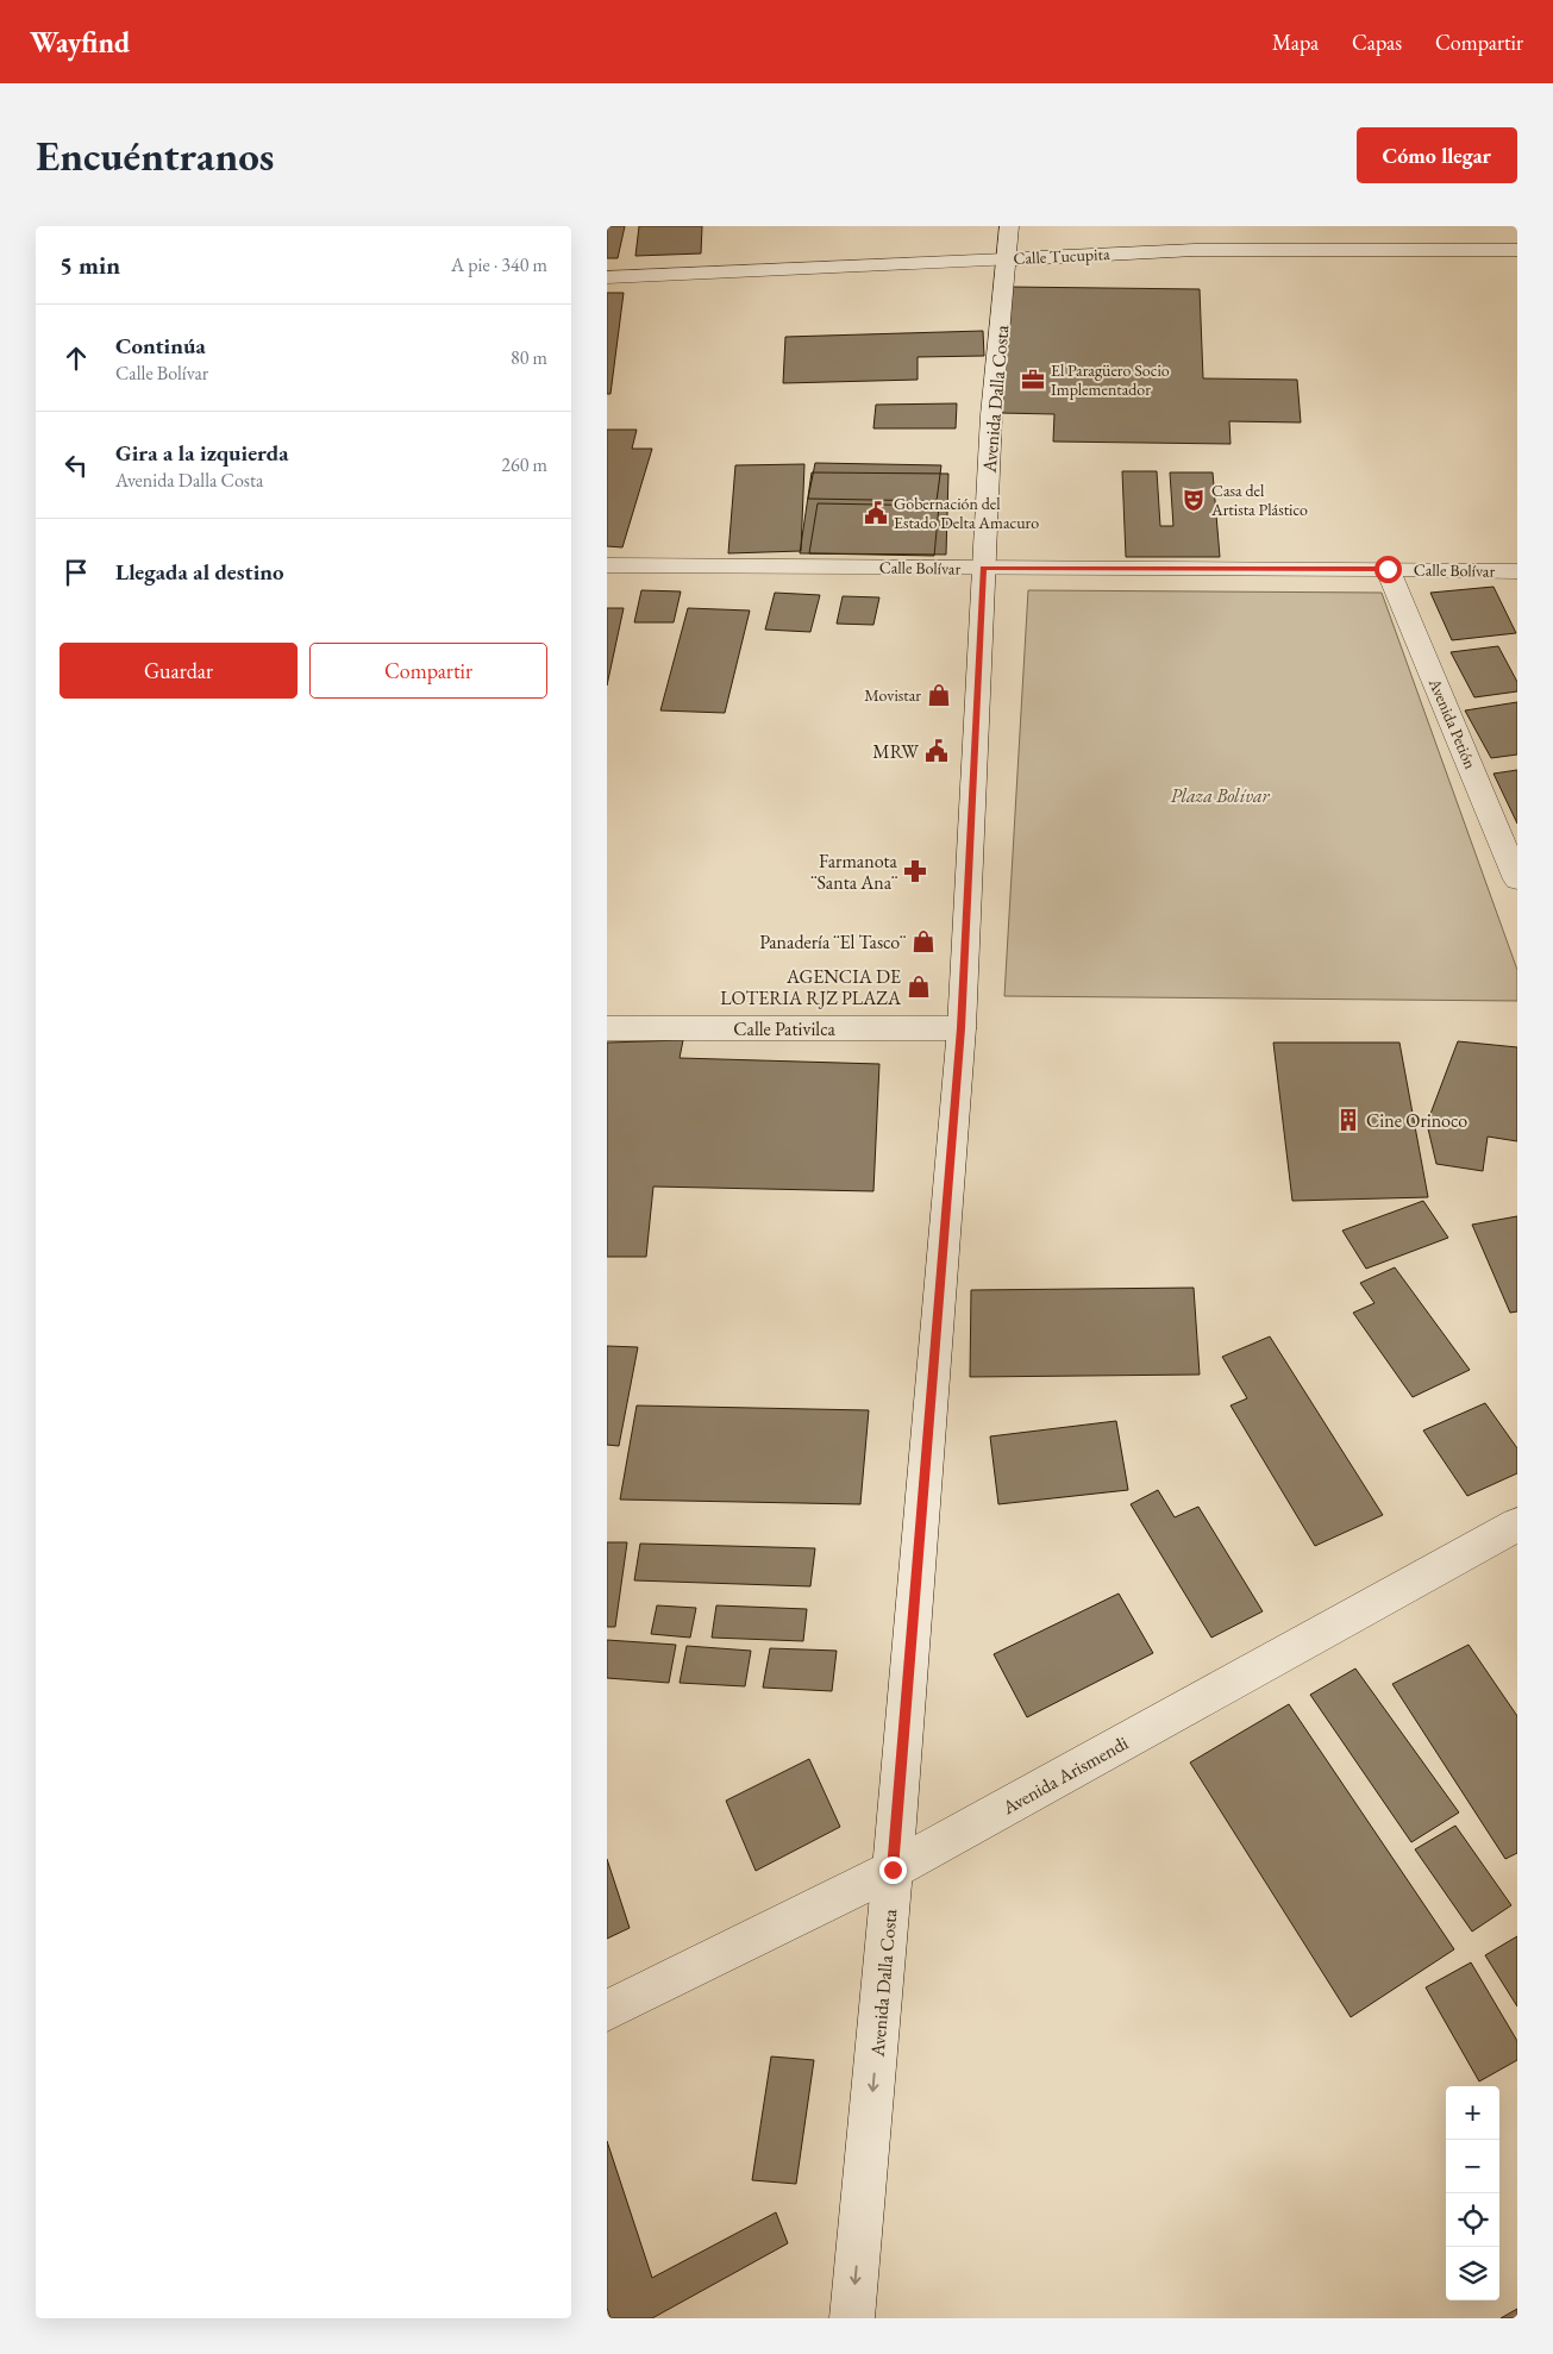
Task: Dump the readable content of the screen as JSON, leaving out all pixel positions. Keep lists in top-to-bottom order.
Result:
{
  "streets": {
    "street": [
      "Calle Tucupita",
      "Avenida Dalla Costa",
      "Calle Bolívar",
      "Avenida Petión",
      "Calle Pativilca",
      "Avenida Arismendi"
    ]
  },
  "crossings": [
    ["Calle Tucupita", "Avenida Dalla Costa"],
    ["Avenida Dalla Costa", "Calle Bolívar"],
    ["Avenida Dalla Costa", "Calle Pativilca"],
    ["Avenida Dalla Costa", "Avenida Arismendi"],
    ["Calle Bolívar", "Avenida Petión"]
  ],
  "parks": ["Plaza Bolívar"],
  "places": {
    "office": ["El Paragüero Socio Implementador"],
    "theatre": ["Casa del Artista Plástico"],
    "public building": ["Gobernación del Estado Delta Amacuro", "MRW"],
    "shop": ["Movistar", "Panadería ¨El Tasco¨", "AGENCIA DE LOTERIA RJZ PLAZA"],
    "pharmacy": ["Farmanota ¨Santa Ana¨"],
    "building": ["Cine Orinoco"]
  },
  "page": {
    "header": "Wayfind",
    "nav": ["Mapa", "Capas", "Compartir"],
    "buttons": [
      "Cómo llegar",
      ["Guardar", "Compartir"]
    ],
    "title": "Encuéntranos",
    "heading": ["5 min", "A pie · 340 m"],
    "list": [
      ["Continúa", "Calle Bolívar", "80 m"],
      ["Gira a la izquierda", "Avenida Dalla Costa", "260 m"],
      "Llegada al destino"
    ],
    "map_buttons": ["+", "−"]
  }
}
